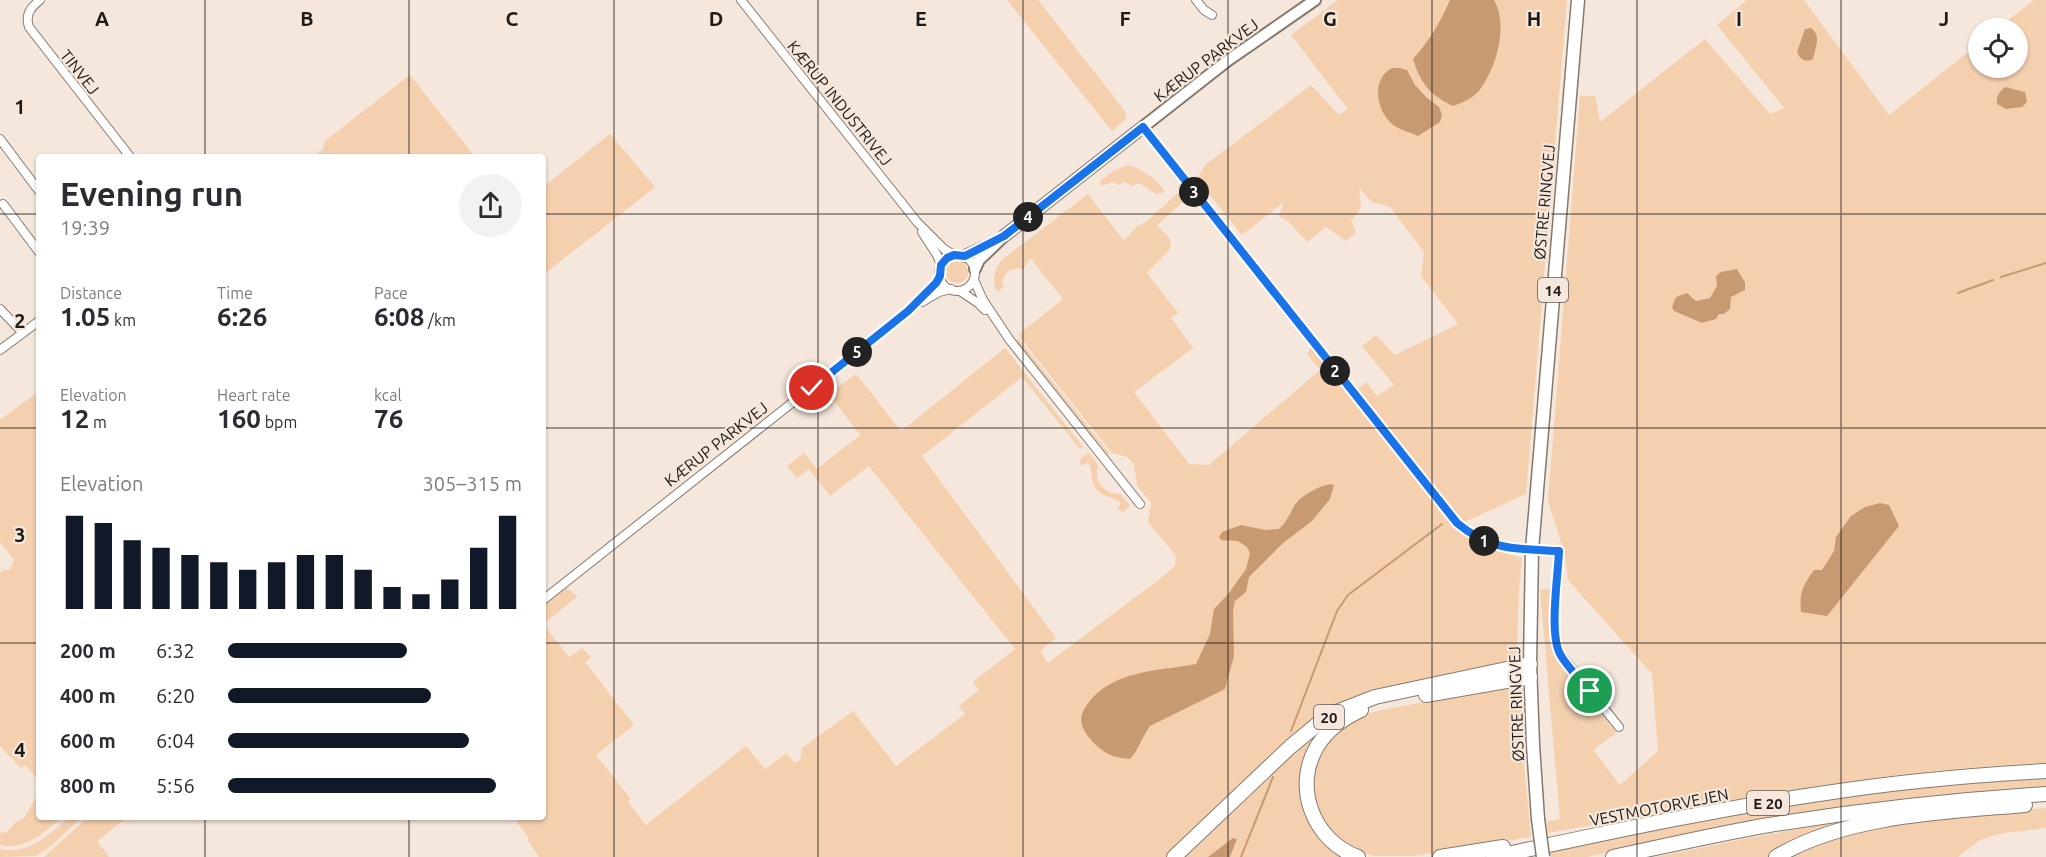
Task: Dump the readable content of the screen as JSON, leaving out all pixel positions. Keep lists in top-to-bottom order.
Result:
{
  "streets": {
    "highway": ["20", "E 20", "VESTMOTORVEJEN"],
    "main road": ["ØSTRE RINGVEJ", "14"],
    "street": ["KÆRUP PARKVEJ", "TINVEJ", "KÆRUP INDUSTRIVEJ"]
  },
  "crossings": [
    ["KÆRUP PARKVEJ", "KÆRUP INDUSTRIVEJ"],
    ["ØSTRE RINGVEJ", "20"]
  ],
  "page": {
    "heading": ["Evening run", "19:39"],
    "pins": [
      "3",
      "4",
      "5",
      "2",
      "1"
    ],
    "stats": [
      ["Distance", "1.05 km"],
      ["Time", "6:26"],
      ["Pace", "6:08 /km"],
      ["Elevation", "12 m"],
      ["Heart rate", "160 bpm"],
      ["kcal", "76"]
    ],
    "chart": ["Elevation", "305–315 m"],
    "list": [
      {
        "name": "200 m",
        "note": "6:32"
      },
      {
        "name": "400 m",
        "note": "6:20"
      },
      {
        "name": "600 m",
        "note": "6:04"
      },
      {
        "name": "800 m",
        "note": "5:56"
      }
    ]
  },
  "grid": {
    "columns": [
      "A",
      "B",
      "C",
      "D",
      "E",
      "F",
      "G",
      "H",
      "I",
      "J"
    ],
    "rows": [
      "1",
      "2",
      "3",
      "4"
    ]
  }
}
